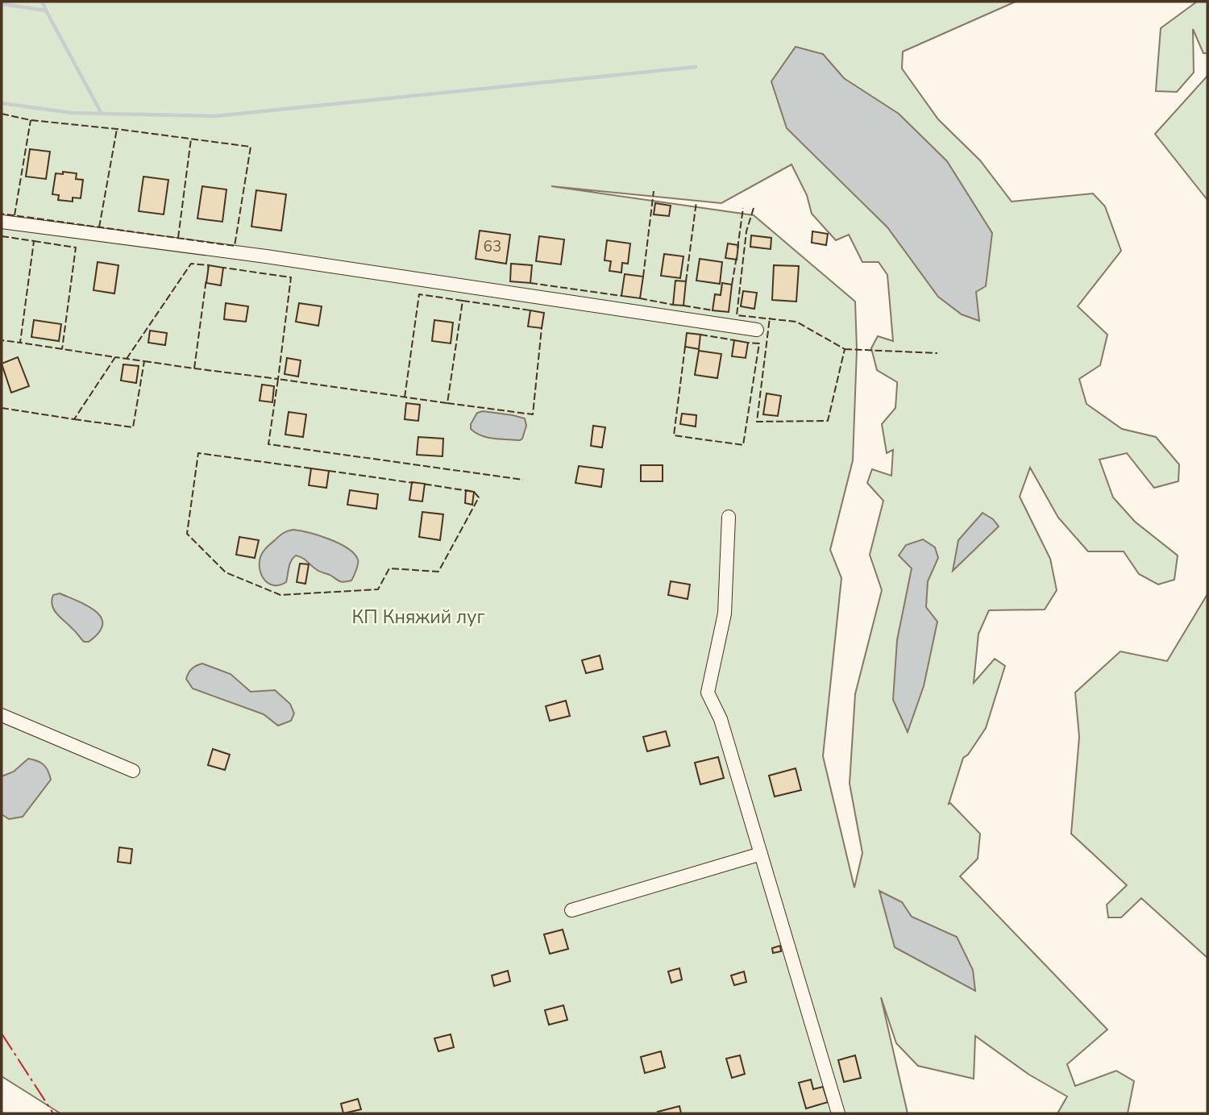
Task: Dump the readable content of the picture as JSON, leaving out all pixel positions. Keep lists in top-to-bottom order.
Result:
{
  "parks": ["КП Княжий луг"],
  "house_numbers": ["63"]
}
